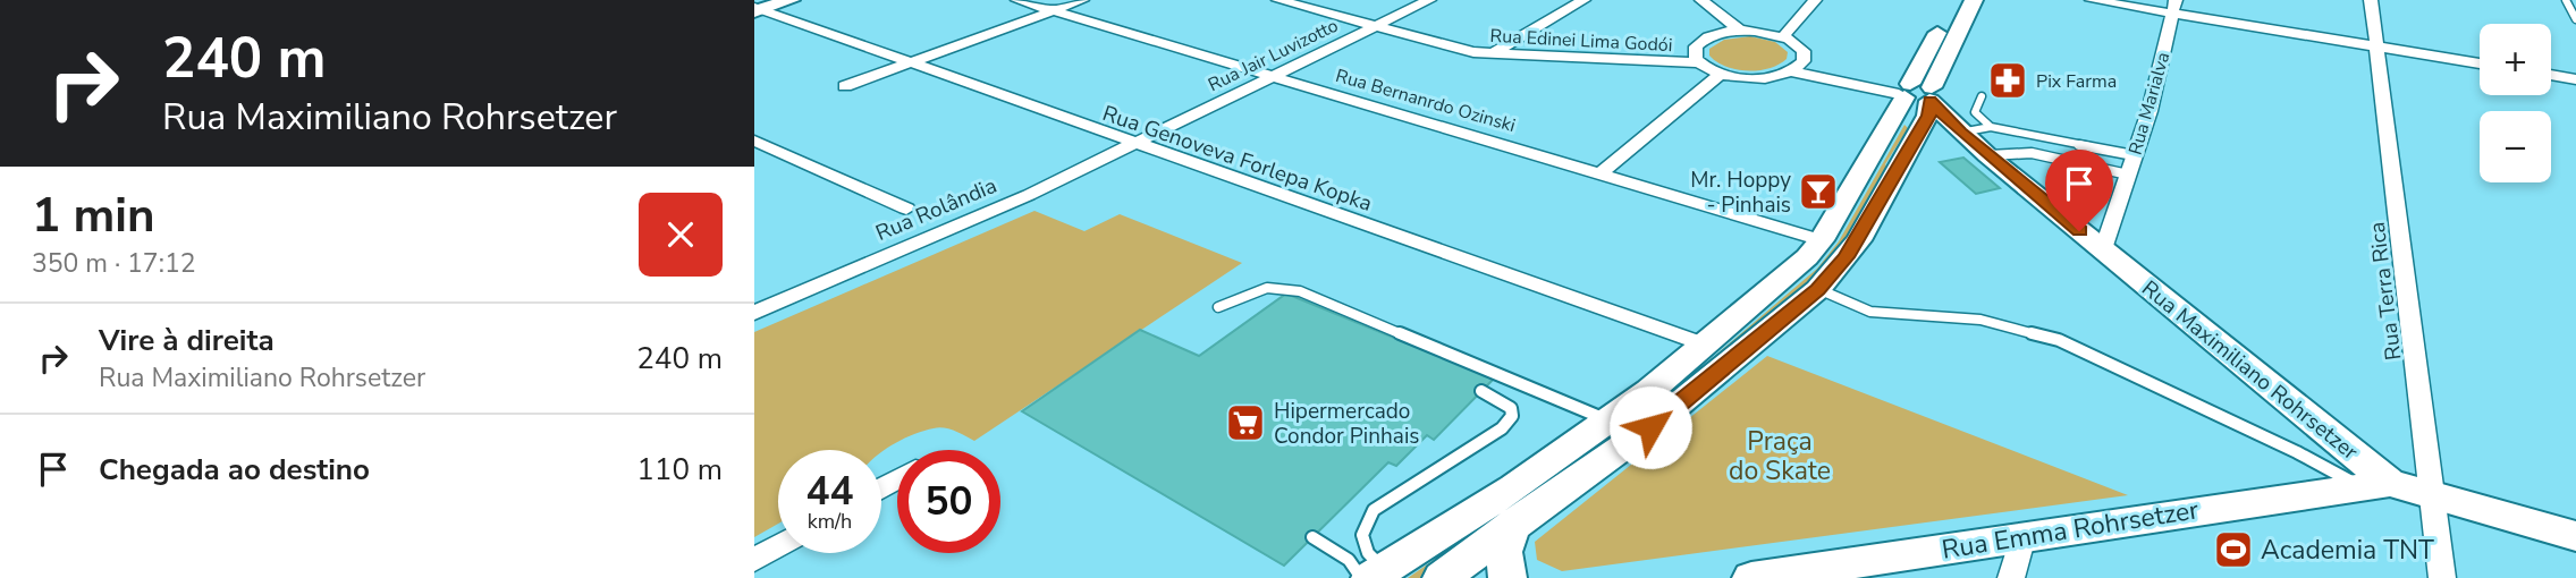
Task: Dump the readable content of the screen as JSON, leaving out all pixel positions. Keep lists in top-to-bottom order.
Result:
{
  "streets": {
    "main road": ["Rua Maximiliano Rohrsetzer", "Rua Emma Rohrsetzer"],
    "street": [
      "Rua Edinei Lima Godói",
      "Rua Jair Luvizotto",
      "Rua Bernanrdo Ozinski",
      "Rua Marialva",
      "Rua Genoveva Forlepa Kopka",
      "Rua Rolândia",
      "Rua Terra Rica"
    ]
  },
  "crossings": [
    ["Rua Edinei Lima Godói", "Rua Jair Luvizotto"],
    ["Rua Jair Luvizotto", "Rua Bernanrdo Ozinski"],
    ["Rua Jair Luvizotto", "Rua Genoveva Forlepa Kopka"],
    ["Rua Jair Luvizotto", "Rua Rolândia"],
    ["Rua Marialva", "Rua Maximiliano Rohrsetzer"],
    ["Rua Genoveva Forlepa Kopka", "Rua Rolândia"],
    ["Rua Maximiliano Rohrsetzer", "Rua Emma Rohrsetzer"]
  ],
  "parks": ["Praça do Skate"],
  "places": {
    "pharmacy": ["Pix Farma"],
    "bar": ["Mr. Hoppy - Pinhais"],
    "supermarket": ["Hipermercado Condor Pinhais"],
    "sports": ["Academia TNT"]
  },
  "page": {
    "turn": ["240 m", "Rua Maximiliano Rohrsetzer"],
    "map_buttons": ["+", "−"],
    "heading": ["1 min", "350 m · 17:12"],
    "list": [
      {
        "name": "Vire à direita",
        "note": "Rua Maximiliano Rohrsetzer",
        "value": "240 m"
      },
      {
        "name": "Chegada ao destino",
        "value": "110 m"
      }
    ],
    "speed": "44 km/h",
    "limit": "50"
  }
}
